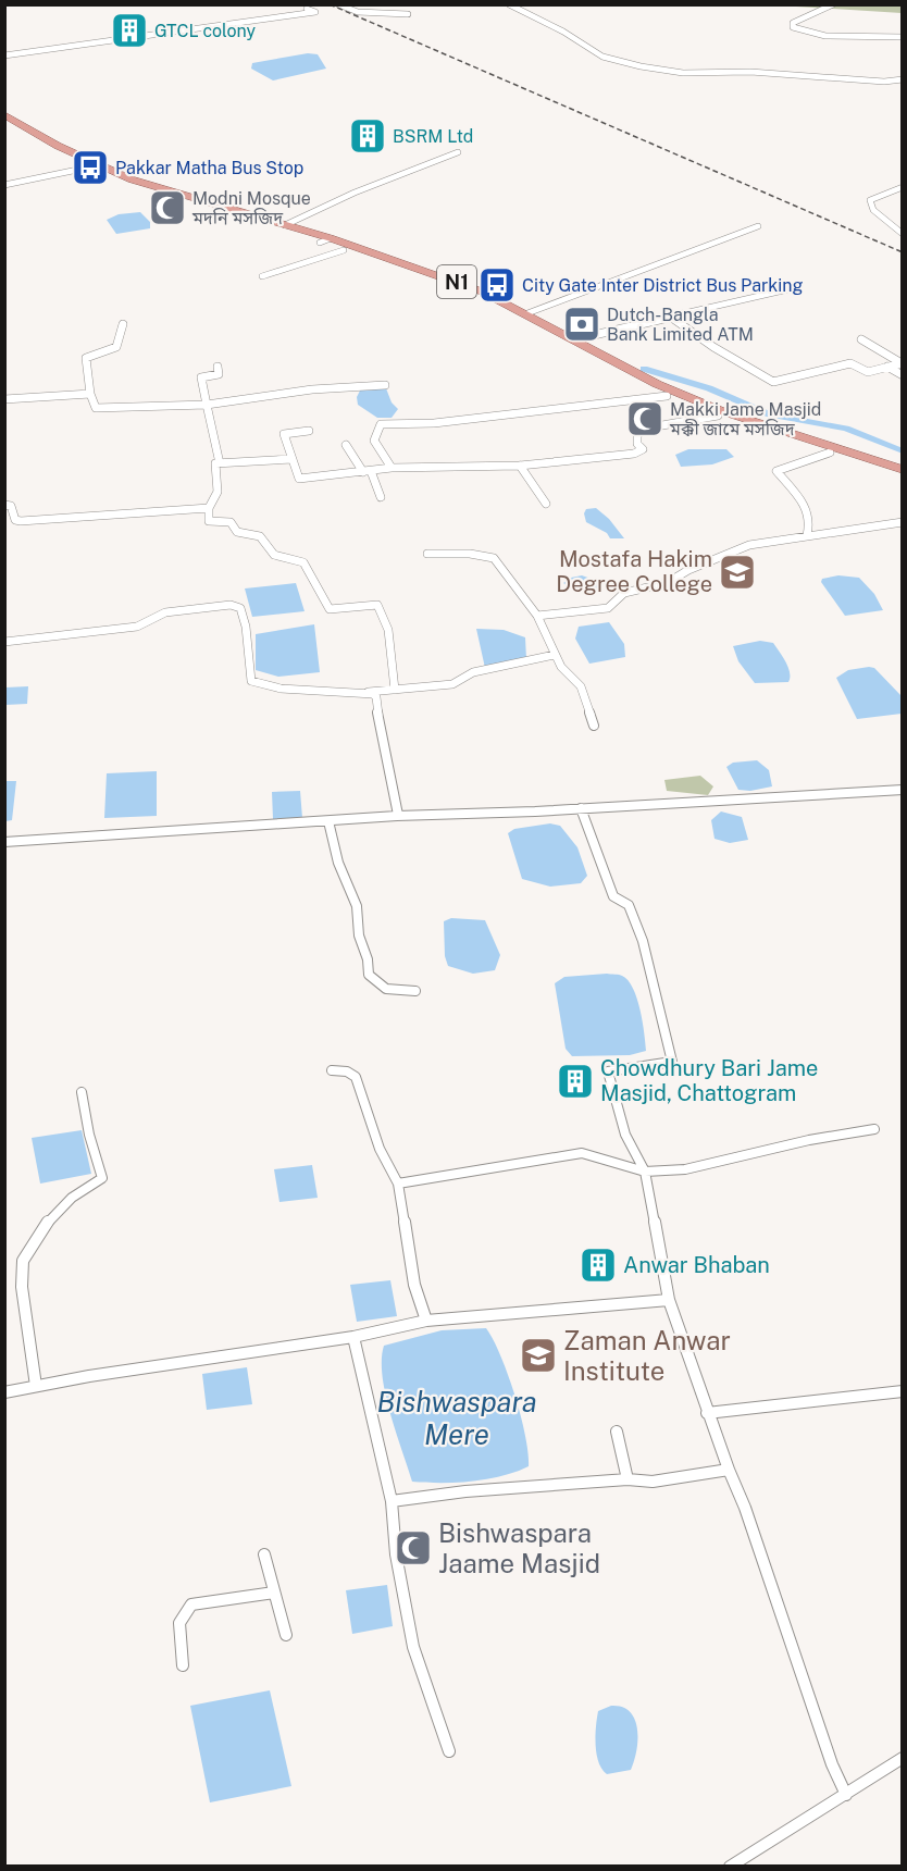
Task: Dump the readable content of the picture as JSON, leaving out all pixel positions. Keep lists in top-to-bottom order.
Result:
{
  "streets": {
    "highway": ["N1"]
  },
  "water": ["Bishwaspara Mere"],
  "places": {
    "building": [
      "GTCL colony",
      "BSRM Ltd",
      "Chowdhury Bari Jame Masjid, Chattogram",
      "Anwar Bhaban"
    ],
    "bus stop": ["Pakkar Matha Bus Stop", "City Gate Inter District Bus Parking"],
    "mosque": ["Modni Mosque মদনি মসজিদ", "Makki Jame Masjid মক্কী জামে মসজিদ", "Bishwaspara Jaame Masjid"],
    "bank": ["Dutch-Bangla Bank Limited ATM"],
    "school or university": ["Mostafa Hakim Degree College", "Zaman Anwar Institute"]
  }
}
